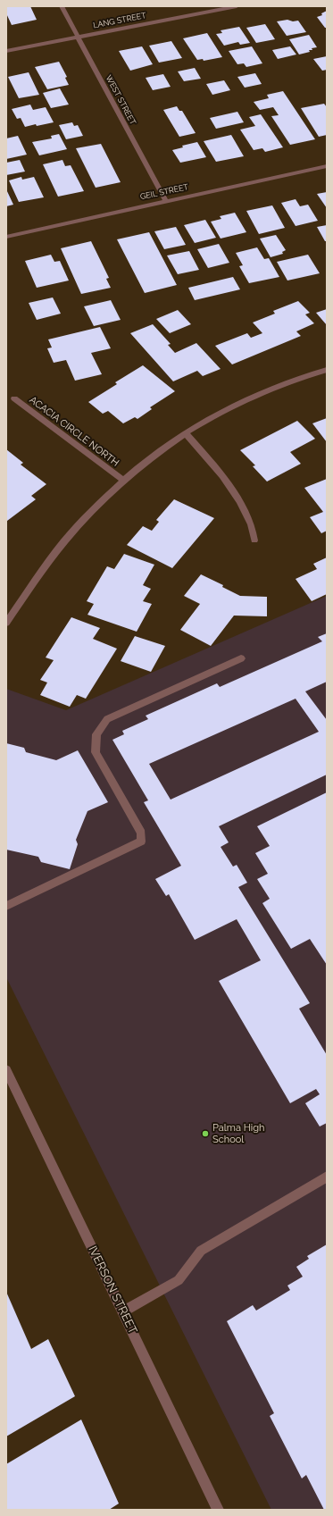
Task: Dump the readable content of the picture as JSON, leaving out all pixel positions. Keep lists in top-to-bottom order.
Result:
{
  "streets": {
    "street": [
      "LANG STREET",
      "WEST STREET",
      "GEIL STREET",
      "ACACIA CIRCLE NORTH",
      "IVERSON STREET"
    ]
  },
  "crossings": [
    ["LANG STREET", "WEST STREET"],
    ["WEST STREET", "GEIL STREET"]
  ],
  "places": ["Palma High School"]
}
